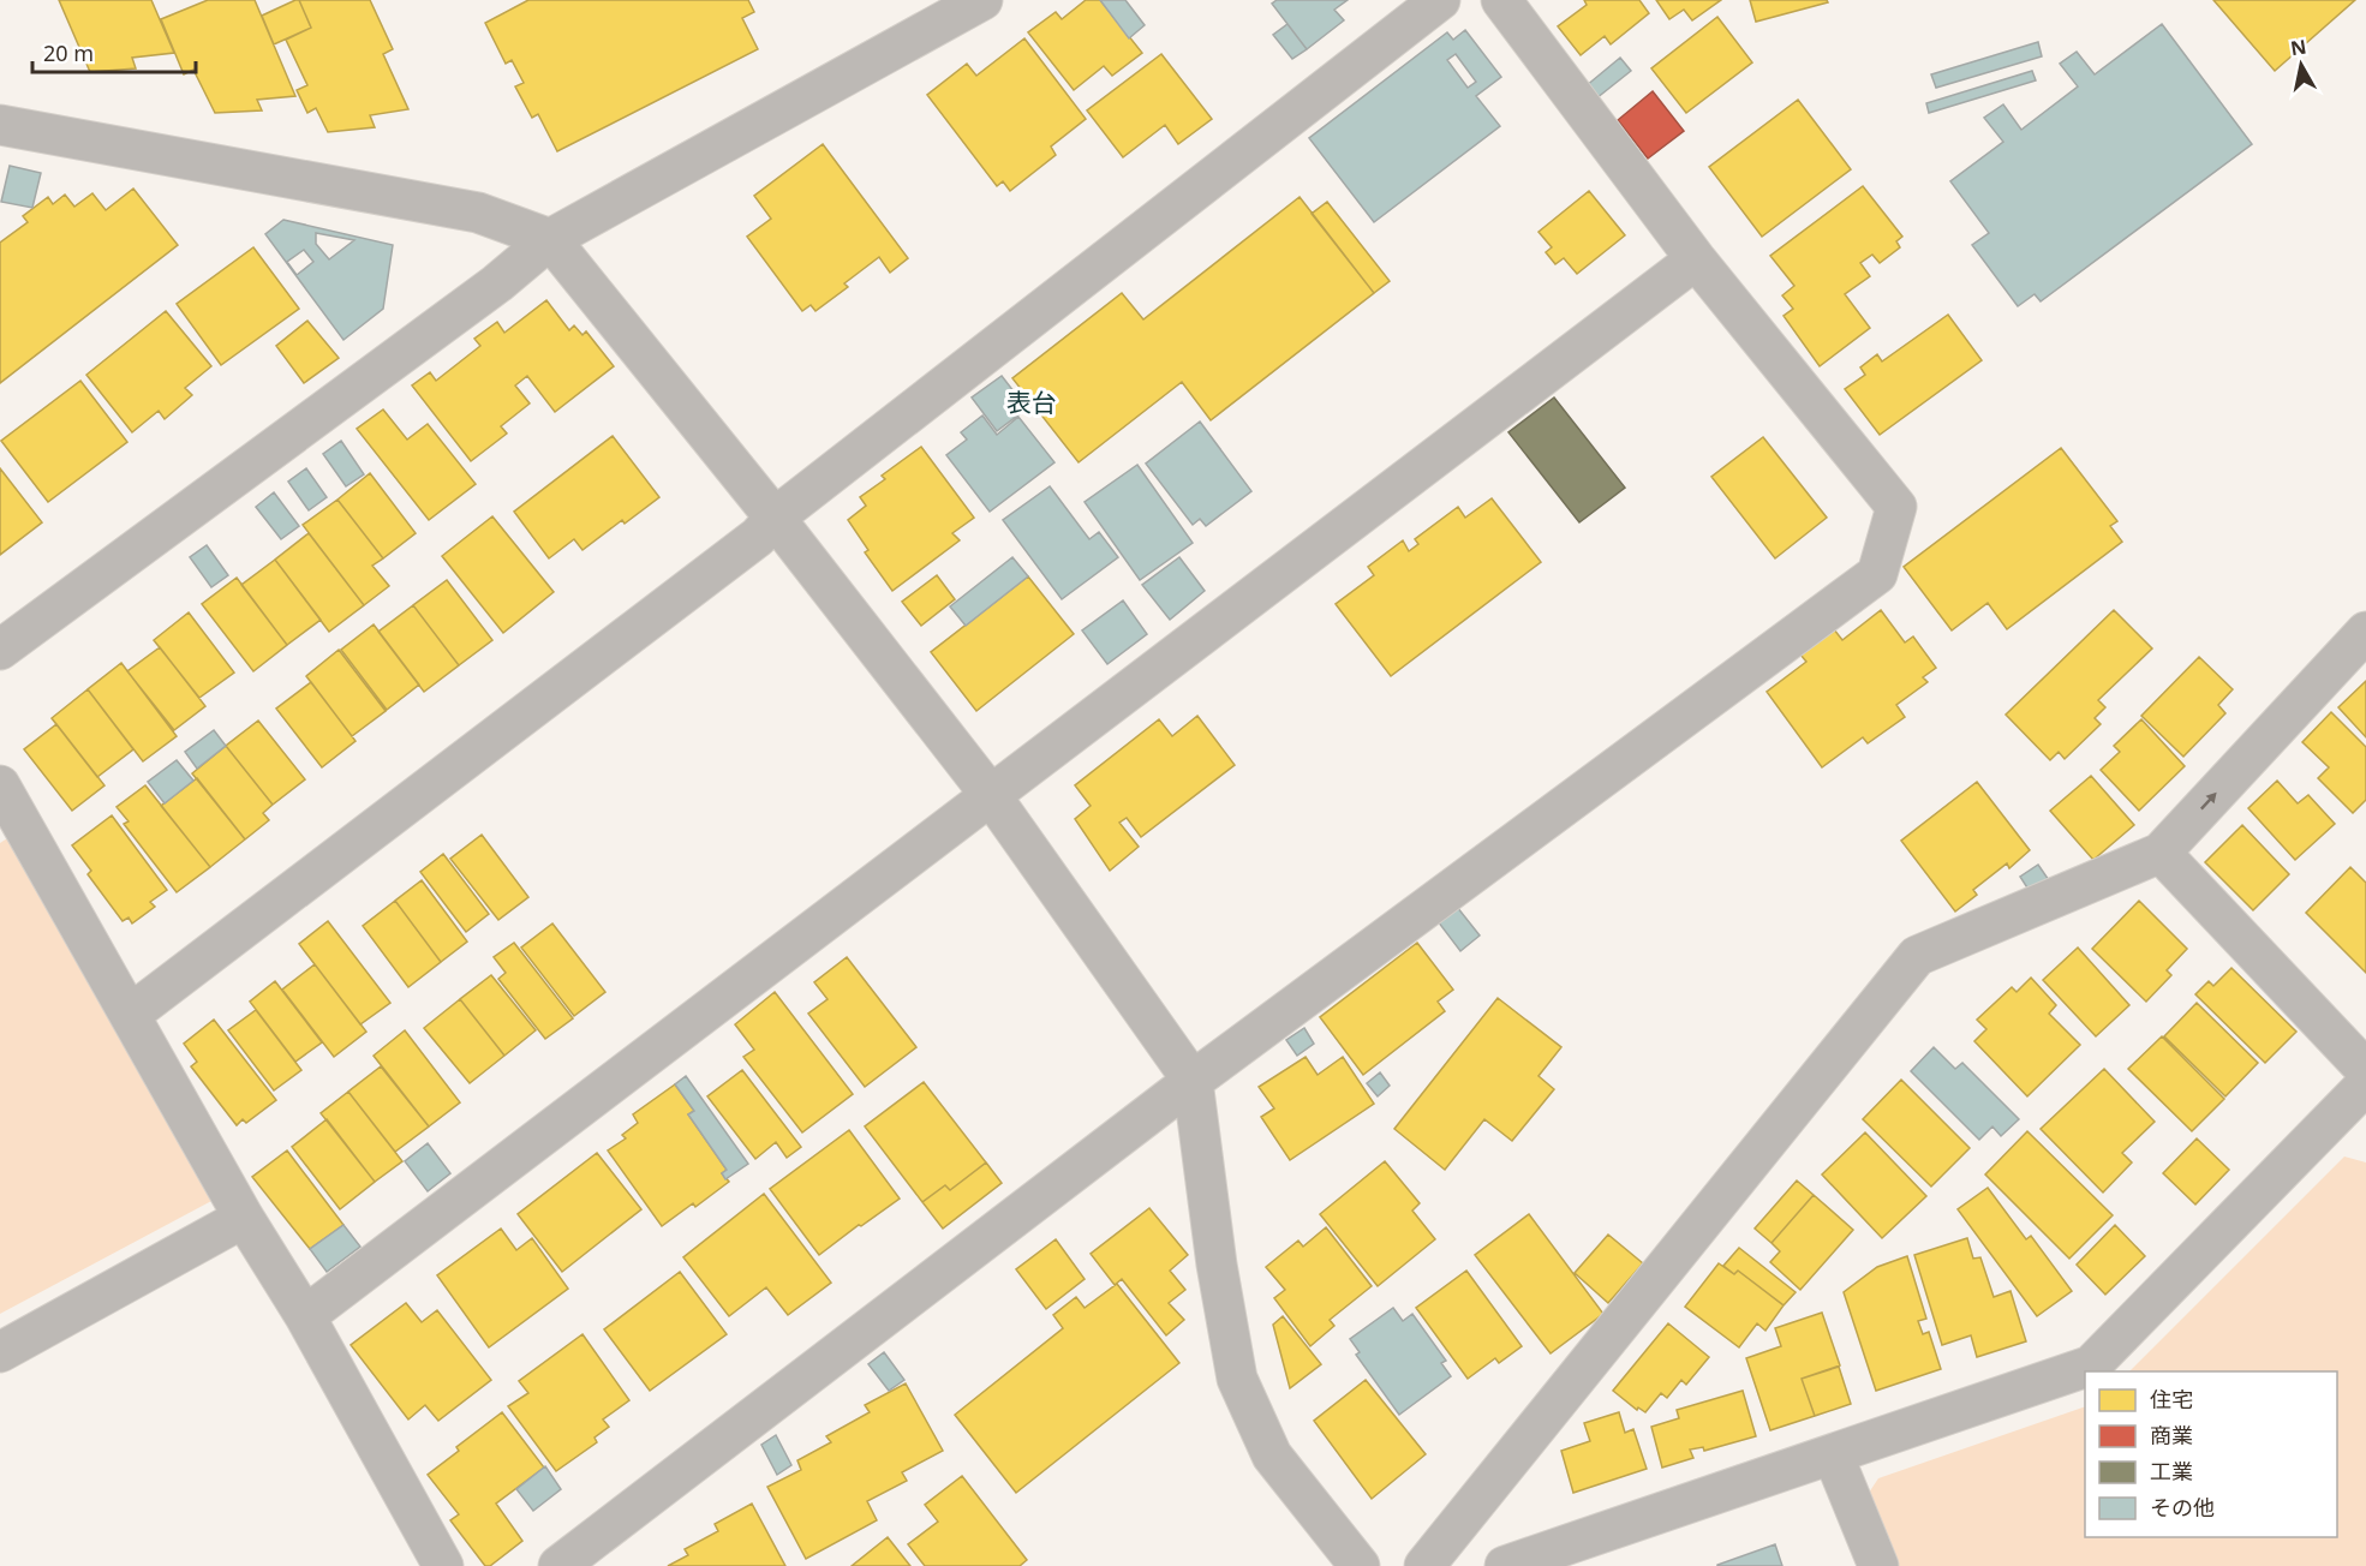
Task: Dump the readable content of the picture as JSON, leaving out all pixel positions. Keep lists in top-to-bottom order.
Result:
{
  "districts": ["表台"],
  "legend": [
    "住宅",
    "商業",
    "工業",
    "その他"
  ],
  "scale_bar": "20 m",
  "north": "top"
}
